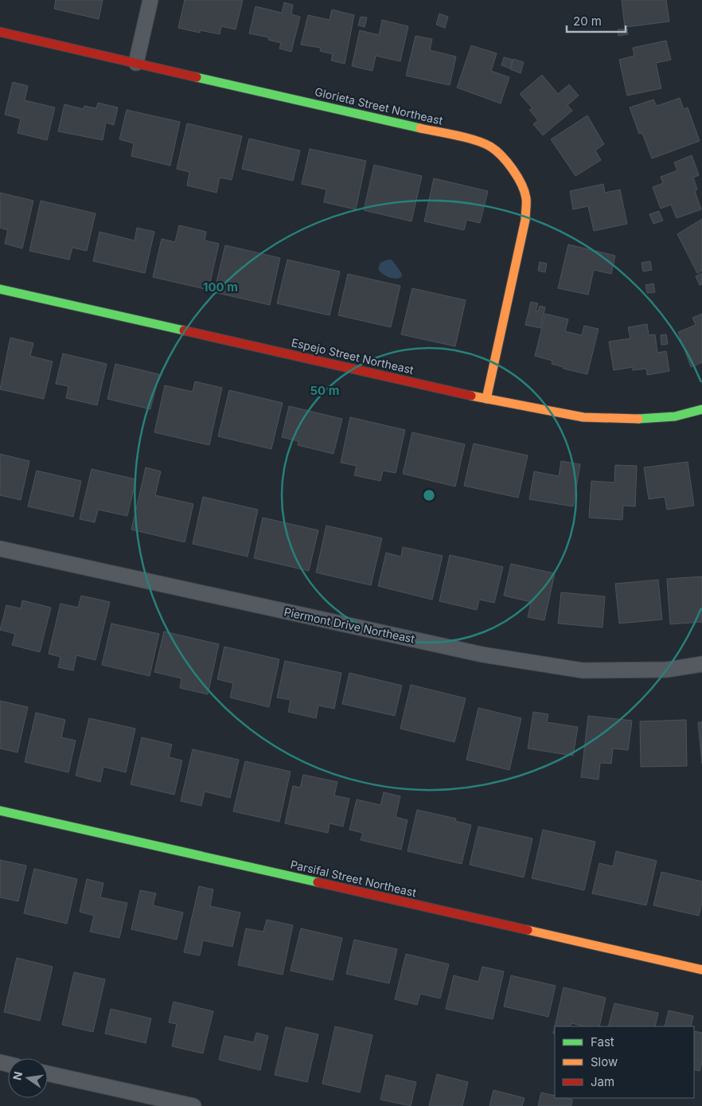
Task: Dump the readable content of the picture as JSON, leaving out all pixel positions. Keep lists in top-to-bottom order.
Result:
{
  "streets": {
    "street": [
      "Glorieta Street Northeast",
      "Espejo Street Northeast",
      "Piermont Drive Northeast",
      "Parsifal Street Northeast"
    ]
  },
  "crossings": [
    ["Glorieta Street Northeast", "Espejo Street Northeast"]
  ],
  "legend": ["Fast", "Slow", "Jam"],
  "scale_bar": "20 m",
  "north": "left",
  "rings": ["100 m", "50 m"]
}
